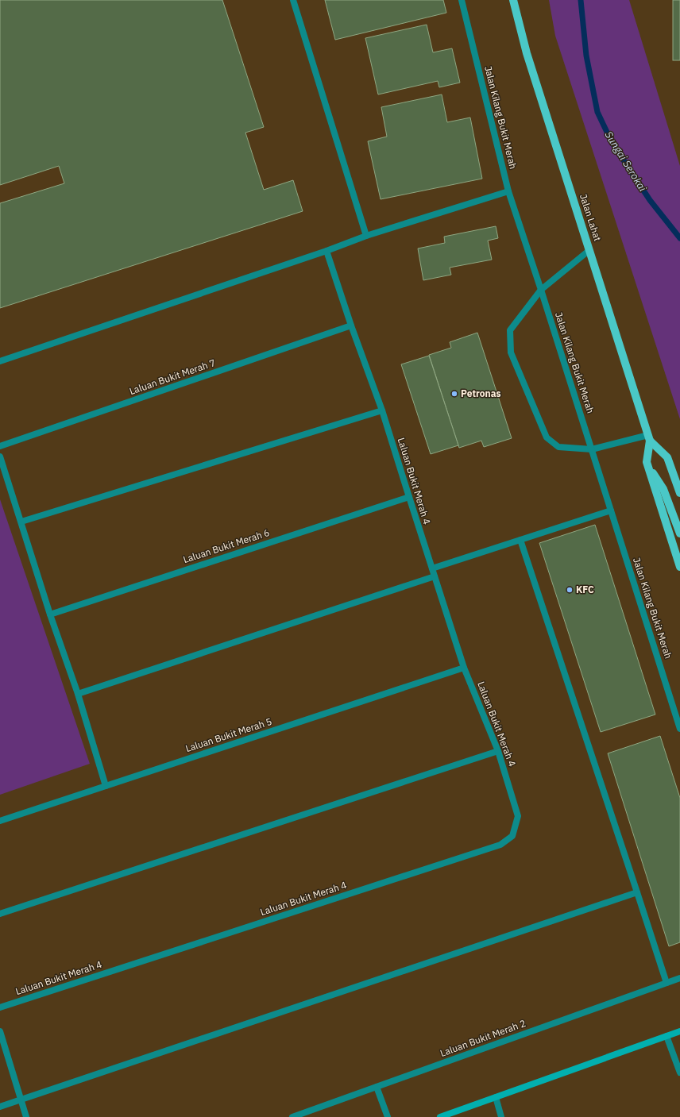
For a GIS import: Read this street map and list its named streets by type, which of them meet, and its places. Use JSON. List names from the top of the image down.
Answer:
{
  "streets": {
    "main road": ["Jalan Lahat"],
    "street": [
      "Jalan Kilang Bukit Merah",
      "Laluan Bukit Merah 7",
      "Laluan Bukit Merah 4",
      "Laluan Bukit Merah 6",
      "Laluan Bukit Merah 5",
      "Laluan Bukit Merah 2"
    ]
  },
  "crossings": [
    ["Laluan Bukit Merah 7", "Laluan Bukit Merah 4"],
    ["Laluan Bukit Merah 4", "Laluan Bukit Merah 6"],
    ["Laluan Bukit Merah 4", "Laluan Bukit Merah 5"]
  ],
  "water": ["Sungai Serokai"],
  "places": ["Petronas", "KFC"]
}
